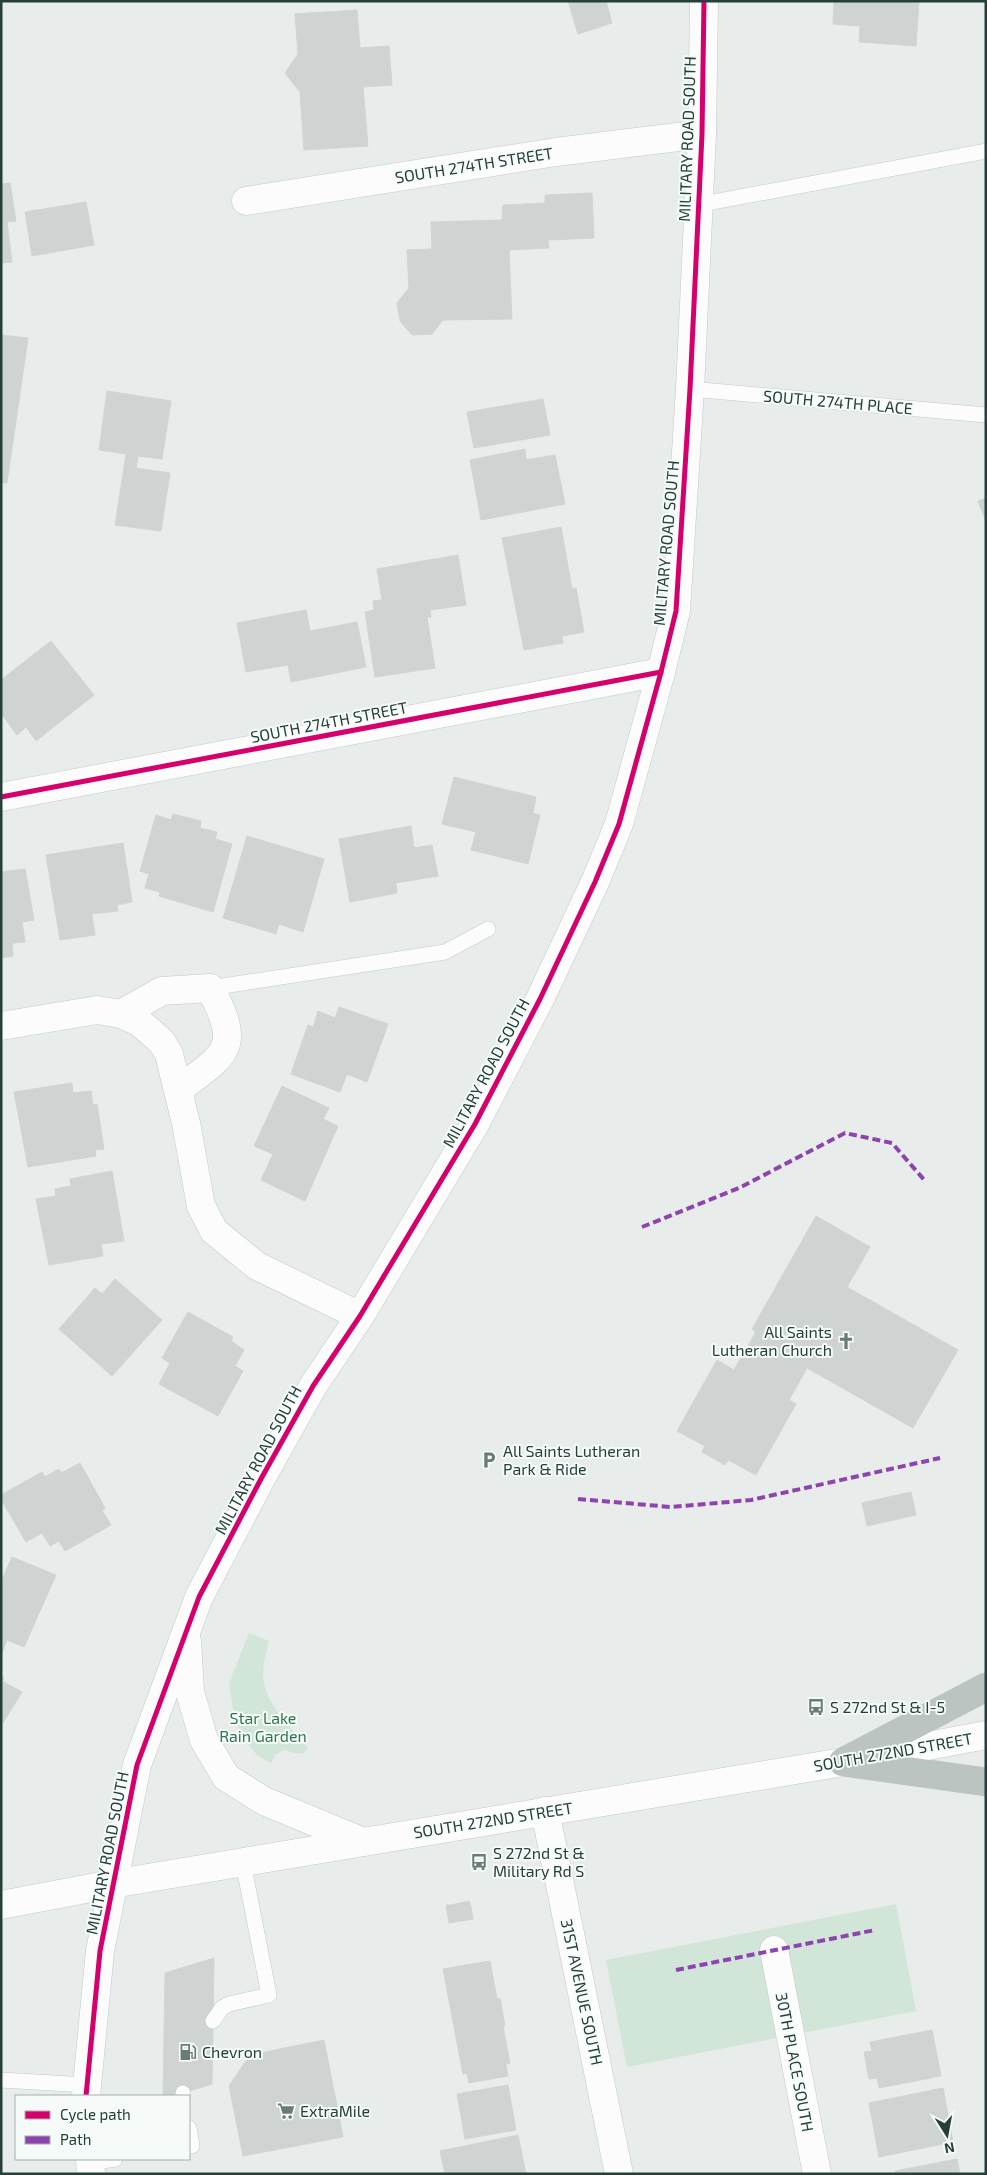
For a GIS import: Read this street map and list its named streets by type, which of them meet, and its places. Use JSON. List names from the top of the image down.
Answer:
{
  "streets": {
    "main road": [
      "MILITARY ROAD SOUTH",
      "SOUTH 274TH STREET",
      "SOUTH 272ND STREET",
      "31ST AVENUE SOUTH",
      "30TH PLACE SOUTH"
    ],
    "lane": ["SOUTH 274TH PLACE"]
  },
  "crossings": [
    ["MILITARY ROAD SOUTH", "SOUTH 274TH STREET"],
    ["MILITARY ROAD SOUTH", "SOUTH 274TH PLACE"],
    ["MILITARY ROAD SOUTH", "SOUTH 272ND STREET"],
    ["SOUTH 272ND STREET", "31ST AVENUE SOUTH"]
  ],
  "parks": ["Star Lake Rain Garden"],
  "places": {
    "church": ["All Saints Lutheran Church"],
    "parking": ["All Saints Lutheran Park & Ride"],
    "bus stop": ["S 272nd St & I-5", "S 272nd St & Military Rd S"],
    "fuel station": ["Chevron"],
    "supermarket": ["ExtraMile"]
  },
  "legend": ["Cycle path", "Path"],
  "north": "bottom"
}
